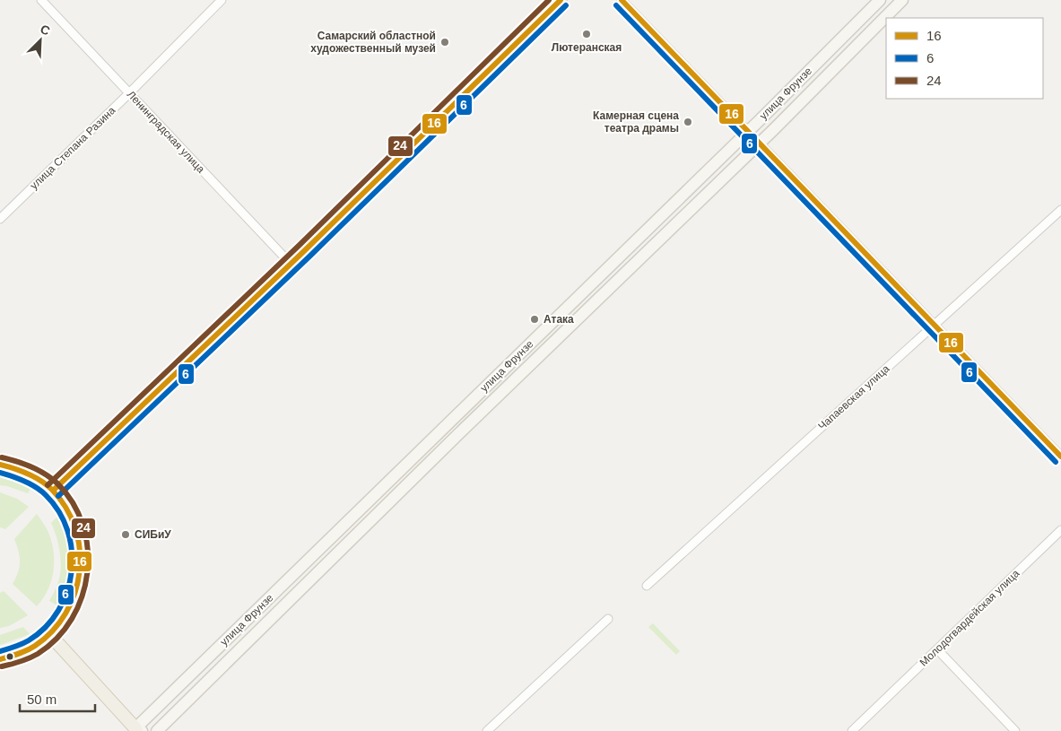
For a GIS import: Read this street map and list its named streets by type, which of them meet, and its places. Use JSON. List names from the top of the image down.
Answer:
{
  "streets": {
    "main road": ["улица Фрунзе"],
    "street": [
      "Ленинградская улица",
      "улица Степана Разина",
      "Чапаевская улица",
      "Молодогвардейская улица"
    ]
  },
  "crossings": [
    ["Ленинградская улица", "улица Степана Разина"]
  ],
  "places": [
    "Лютеранская",
    "Самарский областной художественный музей",
    "Камерная сцена театра драмы",
    "Атака",
    "СИБиУ"
  ],
  "lines": ["transit line 16", "transit line 24", "transit line 6"],
  "legend": ["16", "6", "24"],
  "scale_bar": "50 m",
  "north": "top right"
}
